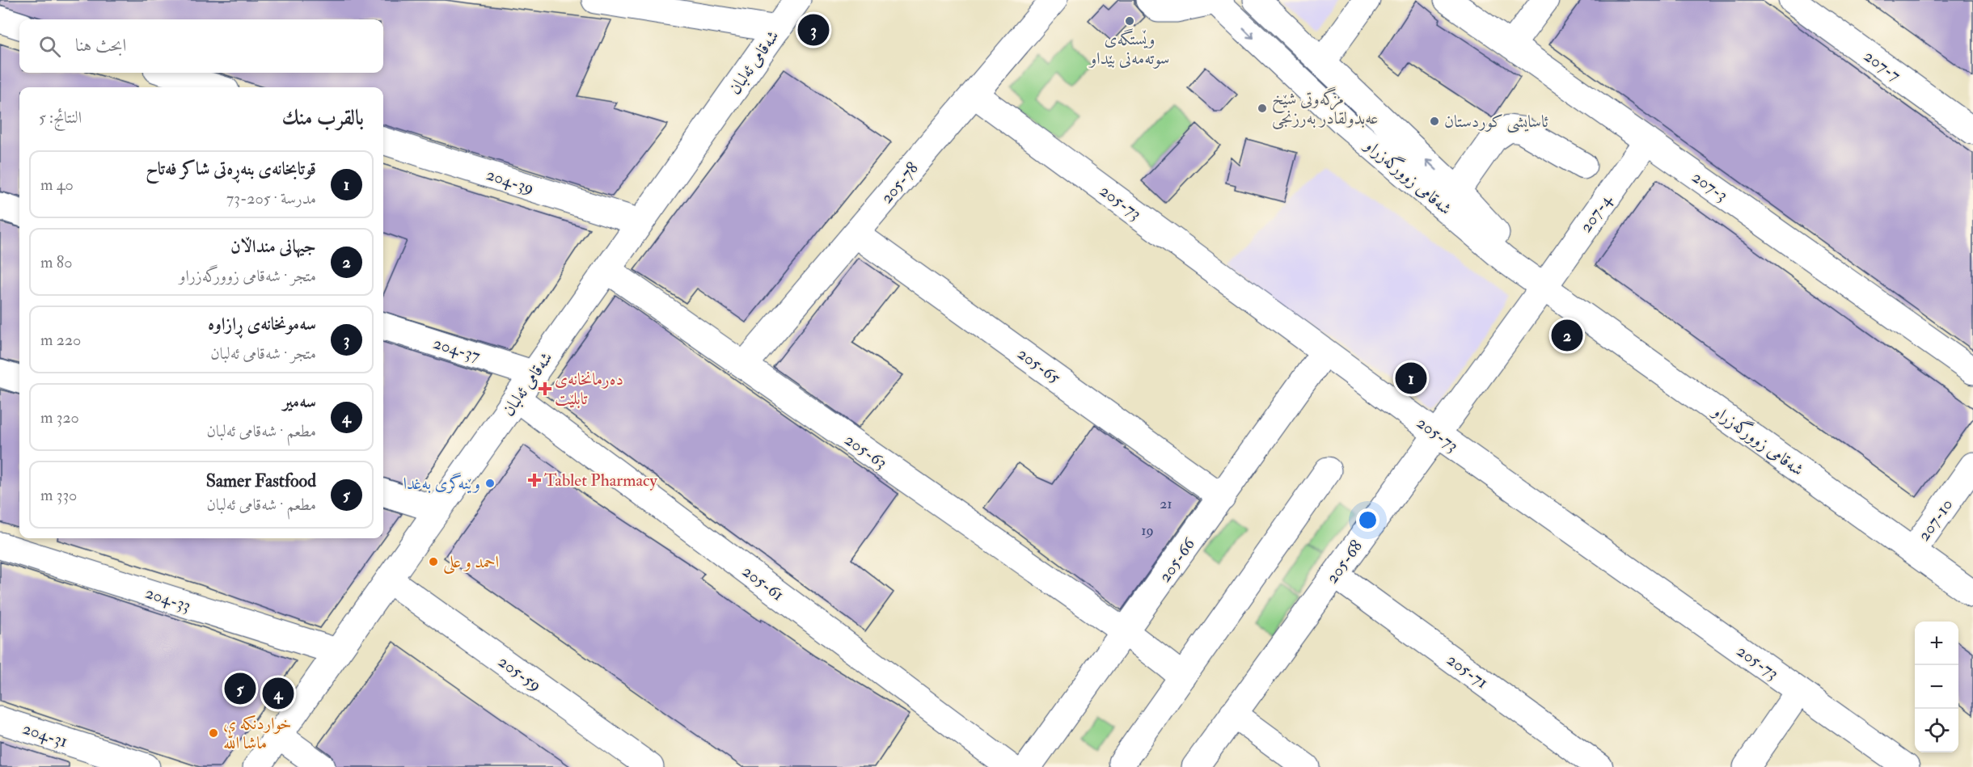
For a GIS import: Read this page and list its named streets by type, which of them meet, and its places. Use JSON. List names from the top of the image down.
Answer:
{
  "streets": {
    "street": [
      "شەقامی ئەلبان",
      "207-7",
      "شەقامی زوورگەزراو",
      "204-39",
      "205-78",
      "207-3",
      "205-73",
      "207-4",
      "204-37",
      "205-65",
      "205-63",
      "207-10",
      "205-66",
      "205-68",
      "205-61",
      "204-33",
      "205-71",
      "205-59",
      "204-31"
    ]
  },
  "crossings": [
    ["شەقامی ئەلبان", "204-39"],
    ["شەقامی ئەلبان", "204-37"],
    ["شەقامی ئەلبان", "205-63"],
    ["شەقامی ئەلبان", "205-61"],
    ["شەقامی ئەلبان", "204-33"],
    ["شەقامی ئەلبان", "205-59"],
    ["شەقامی زوورگەزراو", "207-4"],
    ["شەقامی زوورگەزراو", "207-10"],
    ["شەقامی زوورگەزراو", "205-68"],
    ["205-78", "205-73"],
    ["205-78", "205-65"],
    ["205-78", "205-63"],
    ["207-3", "207-4"],
    ["205-73", "205-66"],
    ["205-73", "205-68"],
    ["207-4", "205-68"],
    ["205-65", "205-66"],
    ["205-63", "205-66"],
    ["205-68", "205-71"]
  ],
  "places": {
    "other": [
      "وێستگەی سوتەمەنی بێداو",
      "مزگەوتی شێخ عەبدولقادر بەرزنجی",
      "ئاسایشی كوردستان",
      "وێنەگری بەغدا",
      "احمد و علی",
      "خواردنكه ي ماشا الله"
    ],
    "health": ["دەرمانخانەی تابلێت", "Tablet Pharmacy"]
  },
  "house_numbers": ["21", "19"],
  "page": {
    "pins": [
      "3",
      "2",
      "1",
      "5",
      "4"
    ],
    "search": "ابحث هنا",
    "heading": ["بالقرب منك", "النتائج: 5"],
    "list": [
      {
        "mark": "1",
        "name": "قوتابخانەی بنەڕەتی شاكر فەتاح",
        "note": "مدرسة · 205-73",
        "value": "40 m"
      },
      {
        "mark": "2",
        "name": "جیهانی منداڵان",
        "note": "متجر · شەقامی زوورگەزراو",
        "value": "80 m"
      },
      {
        "mark": "3",
        "name": "سەمونخانەی ڕازاوە",
        "note": "متجر · شەقامی ئەلبان",
        "value": "220 m"
      },
      {
        "mark": "4",
        "name": "سەمیر",
        "note": "مطعم · شەقامی ئەلبان",
        "value": "320 m"
      },
      {
        "mark": "5",
        "name": "Samer Fastfood",
        "note": "مطعم · شەقامی ئەلبان",
        "value": "330 m"
      }
    ],
    "map_buttons": ["+", "−"]
  }
}
